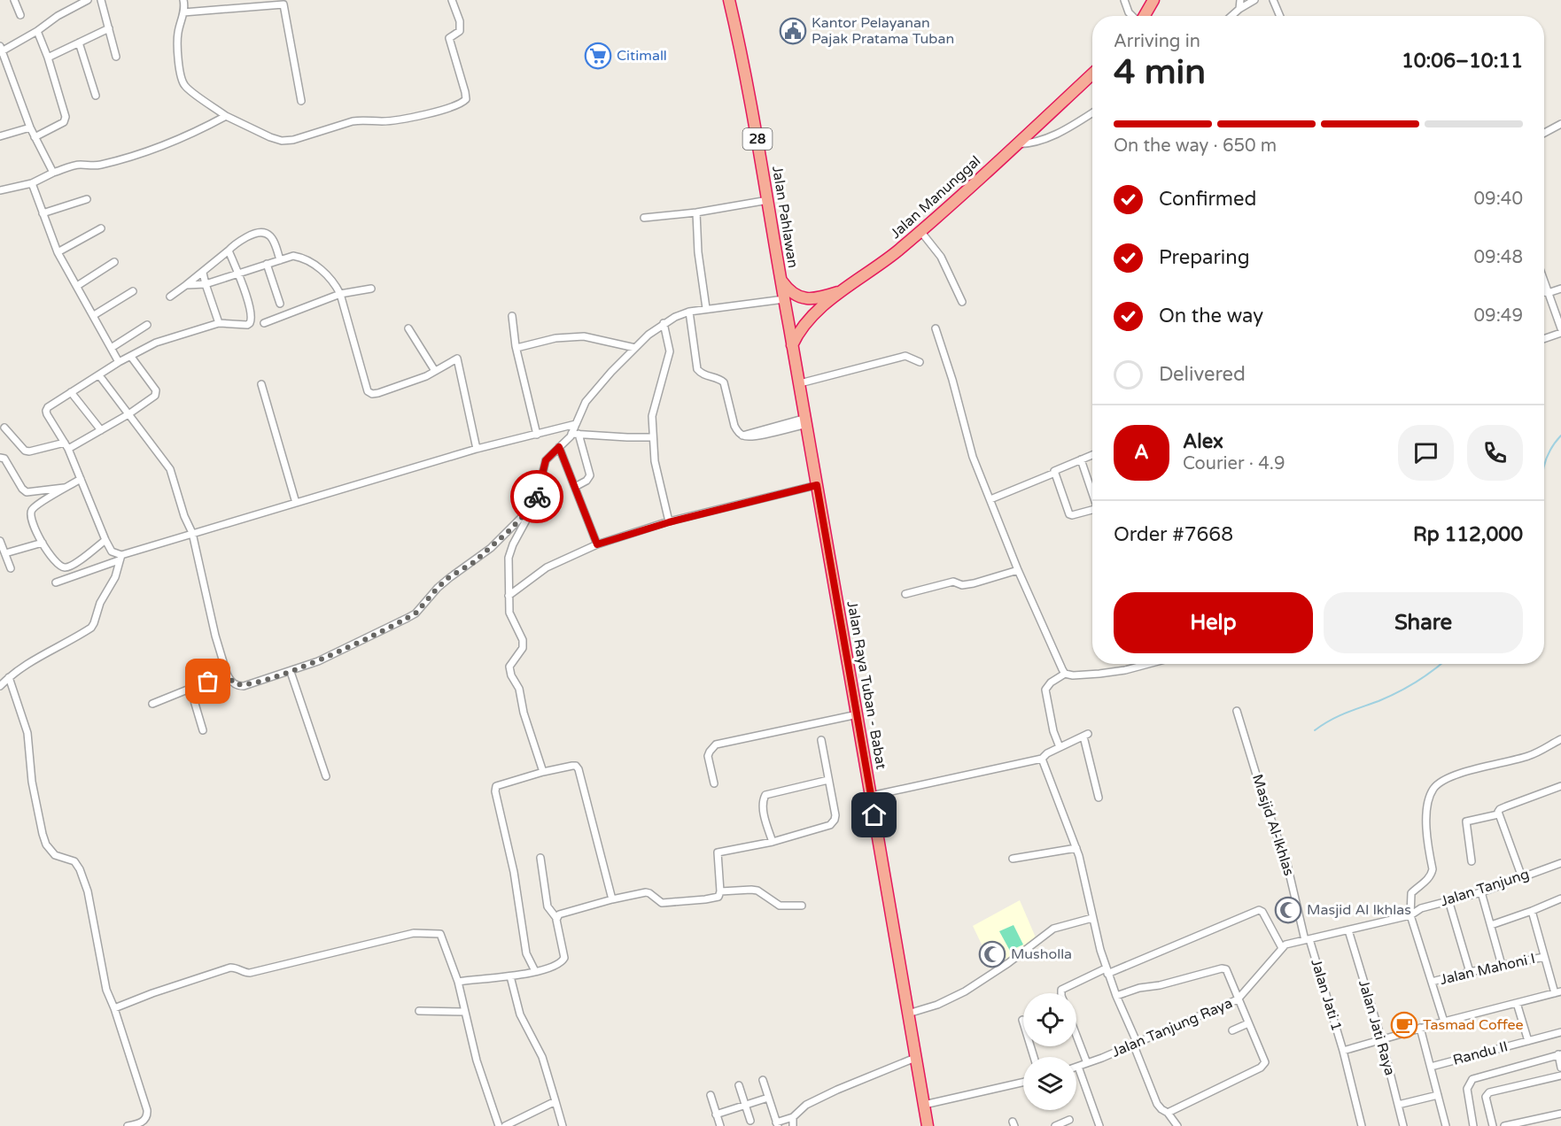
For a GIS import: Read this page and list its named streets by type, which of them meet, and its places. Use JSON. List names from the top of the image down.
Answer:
{
  "streets": {
    "highway": [
      "28",
      "Jalan Manunggal",
      "Jalan Pahlawan",
      "Jalan Raya Tuban - Babat"
    ],
    "street": [
      "Masjid Al-Ikhlas",
      "Jalan Tanjung",
      "Jalan Mahoni I",
      "Jalan Jati 1",
      "Jalan Tanjung Raya",
      "Jalan Jati Raya",
      "Randu II"
    ]
  },
  "crossings": [
    ["Jalan Manunggal", "Jalan Raya Tuban - Babat"],
    ["Jalan Pahlawan", "Jalan Raya Tuban - Babat"],
    ["Masjid Al-Ikhlas", "Jalan Jati 1"]
  ],
  "places": {
    "public building": ["Kantor Pelayanan Pajak Pratama Tuban"],
    "supermarket": ["Citimall"],
    "mosque": ["Masjid Al Ikhlas", "Musholla"],
    "cafe": ["Tasmad Coffee"]
  },
  "page": {
    "heading": ["4 min", "Arriving in", "10:06–10:11"],
    "panel": [
      "Alex",
      "Courier · 4.9",
      "Order #7668",
      "Rp 112,000"
    ],
    "bar": "On the way · 650 m",
    "list": [
      ["Confirmed", "09:40"],
      ["Preparing", "09:48"],
      ["On the way", "09:49"],
      "Delivered"
    ],
    "round": "A",
    "buttons": ["Help", "Share"]
  }
}
